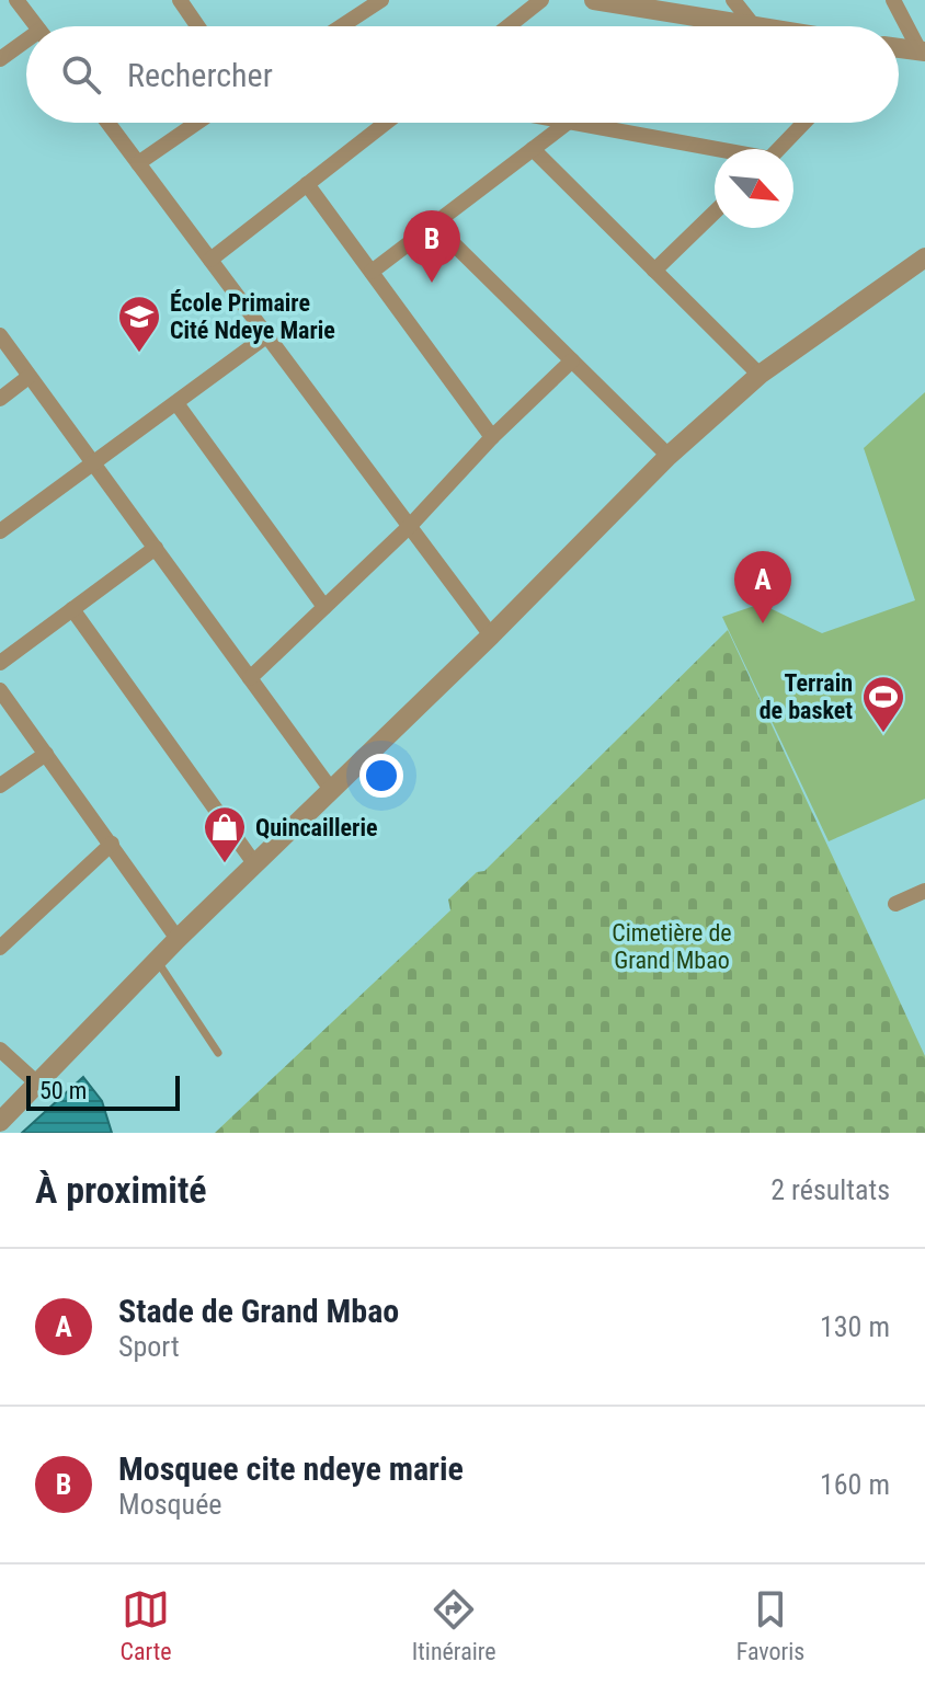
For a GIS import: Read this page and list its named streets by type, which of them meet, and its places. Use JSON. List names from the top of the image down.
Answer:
{
  "parks": ["Cimetière de Grand Mbao"],
  "places": {
    "school or university": ["École Primaire Cité Ndeye Marie"],
    "sports": ["Terrain de basket"],
    "shop": ["Quincaillerie"]
  },
  "scale_bar": "50 m",
  "north": "bottom right",
  "page": {
    "search": "Rechercher",
    "pins": ["B", "A"],
    "scale": "50 m",
    "heading": ["À proximité", "2 résultats"],
    "list": [
      {
        "mark": "A",
        "name": "Stade de Grand Mbao",
        "note": "Sport",
        "value": "130 m"
      },
      {
        "mark": "B",
        "name": "Mosquee cite ndeye marie",
        "note": "Mosquée",
        "value": "160 m"
      }
    ],
    "nav": ["Carte", "Itinéraire", "Favoris"]
  }
}
